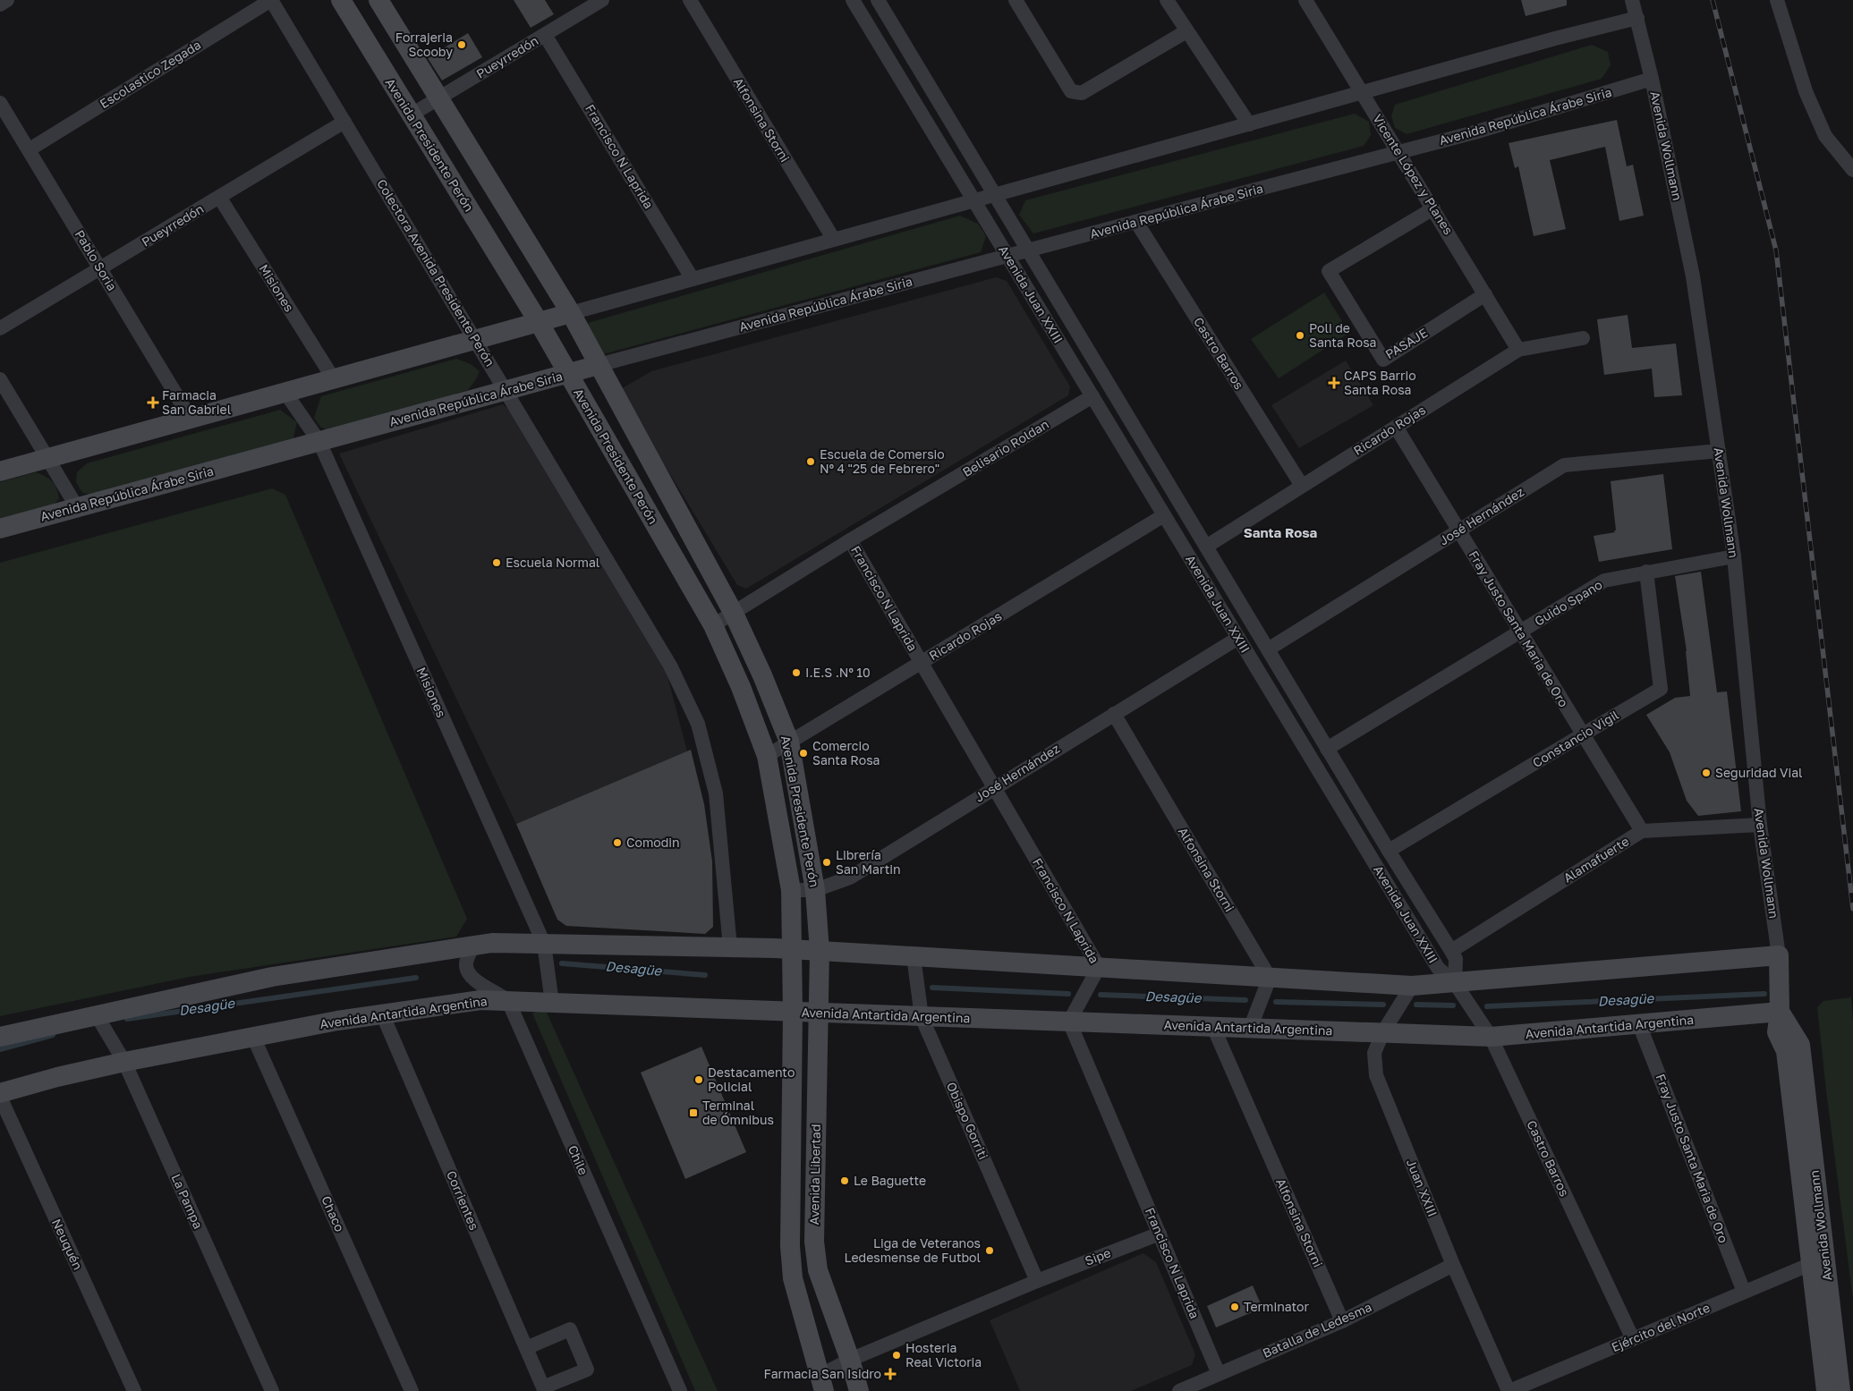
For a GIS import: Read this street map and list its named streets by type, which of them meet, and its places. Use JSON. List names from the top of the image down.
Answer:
{
  "streets": {
    "street": [
      "Pueyrredón",
      "Escolastico Zegada",
      "Avenida República Árabe Siria",
      "Alfonsina Storni",
      "Avenida Presidente Perón",
      "Avenida Wollmann",
      "Francisco N Laprida",
      "Vicente López y Planes",
      "Pablo Soria",
      "Colectora Avenida Presidente Perón",
      "Misiones",
      "Avenida Juan XXIII",
      "PASAJE",
      "Castro Barros",
      "Ricardo Rojas",
      "Belisario Roldan",
      "José Hernández",
      "Guido Spano",
      "Fray Justo Santa Maria de Oro",
      "Constancio Vigil",
      "Alamafuerte",
      "Avenida Antartida Argentina",
      "Obispo Gorriti",
      "Chile",
      "Avenida Libertad",
      "Juan XXIII",
      "Corrientes",
      "La Pampa",
      "Chaco",
      "Neuquén",
      "Sipe",
      "Ejército del Norte",
      "Batalla de Ledesma"
    ]
  },
  "crossings": [
    ["Pueyrredón", "Avenida Presidente Perón"],
    ["Pueyrredón", "Francisco N Laprida"],
    ["Pueyrredón", "Pablo Soria"],
    ["Pueyrredón", "Colectora Avenida Presidente Perón"],
    ["Pueyrredón", "Misiones"],
    ["Escolastico Zegada", "Pablo Soria"],
    ["Escolastico Zegada", "Colectora Avenida Presidente Perón"],
    ["Avenida República Árabe Siria", "Avenida Presidente Perón"],
    ["Avenida República Árabe Siria", "Avenida Wollmann"],
    ["Avenida República Árabe Siria", "Vicente López y Planes"],
    ["Avenida República Árabe Siria", "Colectora Avenida Presidente Perón"],
    ["Avenida República Árabe Siria", "Misiones"],
    ["Avenida República Árabe Siria", "Avenida Juan XXIII"],
    ["Avenida República Árabe Siria", "Castro Barros"],
    ["Alfonsina Storni", "José Hernández"],
    ["Alfonsina Storni", "Avenida Antartida Argentina"],
    ["Alfonsina Storni", "Batalla de Ledesma"],
    ["Avenida Presidente Perón", "Ricardo Rojas"],
    ["Avenida Presidente Perón", "Belisario Roldan"],
    ["Avenida Presidente Perón", "José Hernández"],
    ["Avenida Presidente Perón", "Avenida Libertad"],
    ["Avenida Wollmann", "José Hernández"],
    ["Avenida Wollmann", "Guido Spano"],
    ["Avenida Wollmann", "Alamafuerte"],
    ["Avenida Wollmann", "Avenida Antartida Argentina"],
    ["Avenida Wollmann", "Ejército del Norte"],
    ["Francisco N Laprida", "Ricardo Rojas"],
    ["Francisco N Laprida", "Belisario Roldan"],
    ["Francisco N Laprida", "José Hernández"],
    ["Francisco N Laprida", "Avenida Antartida Argentina"],
    ["Francisco N Laprida", "Sipe"],
    ["Francisco N Laprida", "Batalla de Ledesma"],
    ["Vicente López y Planes", "PASAJE"],
    ["Vicente López y Planes", "Ricardo Rojas"],
    ["Misiones", "Avenida Antartida Argentina"],
    ["Avenida Juan XXIII", "Castro Barros"],
    ["Avenida Juan XXIII", "Ricardo Rojas"],
    ["Avenida Juan XXIII", "Belisario Roldan"],
    ["Avenida Juan XXIII", "José Hernández"],
    ["Avenida Juan XXIII", "Guido Spano"],
    ["Avenida Juan XXIII", "Constancio Vigil"],
    ["Avenida Juan XXIII", "Alamafuerte"],
    ["Castro Barros", "Ricardo Rojas"],
    ["Castro Barros", "Avenida Antartida Argentina"],
    ["Castro Barros", "Ejército del Norte"],
    ["Ricardo Rojas", "Fray Justo Santa Maria de Oro"],
    ["José Hernández", "Fray Justo Santa Maria de Oro"],
    ["Guido Spano", "Fray Justo Santa Maria de Oro"],
    ["Guido Spano", "Constancio Vigil"],
    ["Fray Justo Santa Maria de Oro", "Constancio Vigil"],
    ["Fray Justo Santa Maria de Oro", "Alamafuerte"],
    ["Fray Justo Santa Maria de Oro", "Avenida Antartida Argentina"],
    ["Fray Justo Santa Maria de Oro", "Ejército del Norte"],
    ["Avenida Antartida Argentina", "Obispo Gorriti"],
    ["Avenida Antartida Argentina", "Chile"],
    ["Avenida Antartida Argentina", "Avenida Libertad"],
    ["Avenida Antartida Argentina", "Juan XXIII"],
    ["Avenida Antartida Argentina", "Corrientes"],
    ["Avenida Antartida Argentina", "La Pampa"],
    ["Avenida Antartida Argentina", "Chaco"],
    ["Obispo Gorriti", "Sipe"],
    ["Avenida Libertad", "Sipe"],
    ["Juan XXIII", "Ejército del Norte"],
    ["Juan XXIII", "Batalla de Ledesma"]
  ],
  "districts": ["Santa Rosa"],
  "water": ["Desagüe"],
  "places": {
    "other": [
      "Forrajeria Scooby",
      "Poli de Santa Rosa",
      "Escuela de Comersio Nº 4 \"25 de Febrero\"",
      "Escuela Normal",
      "I.E.S .Nº 10",
      "Comercio Santa Rosa",
      "Seguridad Vial",
      "Comodin",
      "Librería San Martin",
      "Destacamento Policial",
      "Le Baguette",
      "Liga de Veteranos Ledesmense de Futbol",
      "Terminator",
      "Hosteria Real Victoria"
    ],
    "health": ["CAPS Barrio Santa Rosa", "Farmacia San Gabriel", "Farmacia San Isidro"],
    "transit": ["Terminal de Ómnibus"]
  }
}
